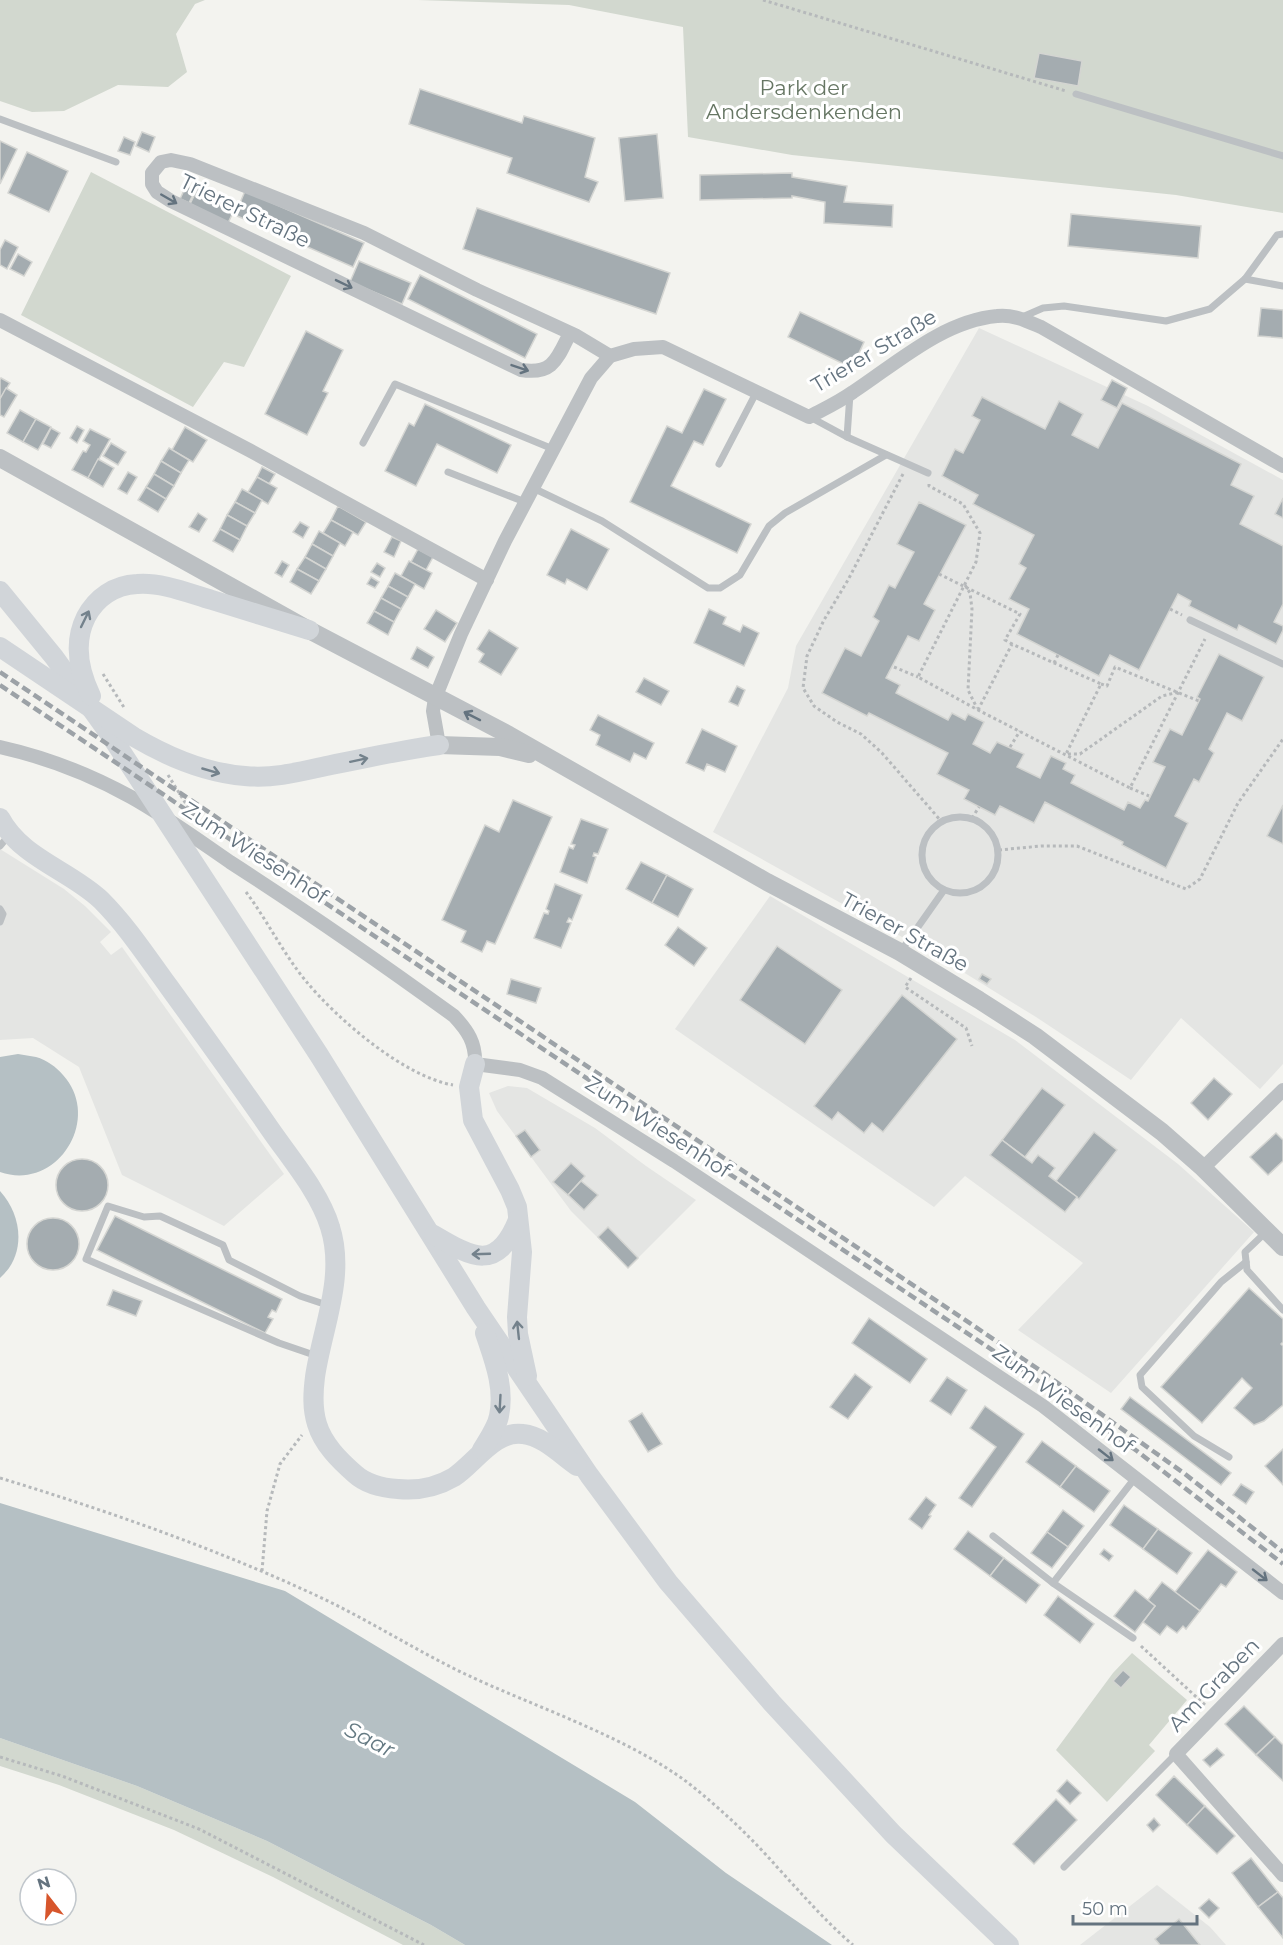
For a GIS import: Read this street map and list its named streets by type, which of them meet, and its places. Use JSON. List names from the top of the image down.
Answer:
{
  "streets": {
    "street": ["Trierer Straße", "Zum Wiesenhof", "Am Graben"]
  },
  "one_way": ["Zum Wiesenhof"],
  "water": ["Saar"],
  "parks": ["Park der Andersdenkenden"],
  "scale_bar": "50 m",
  "north": "top"
}
